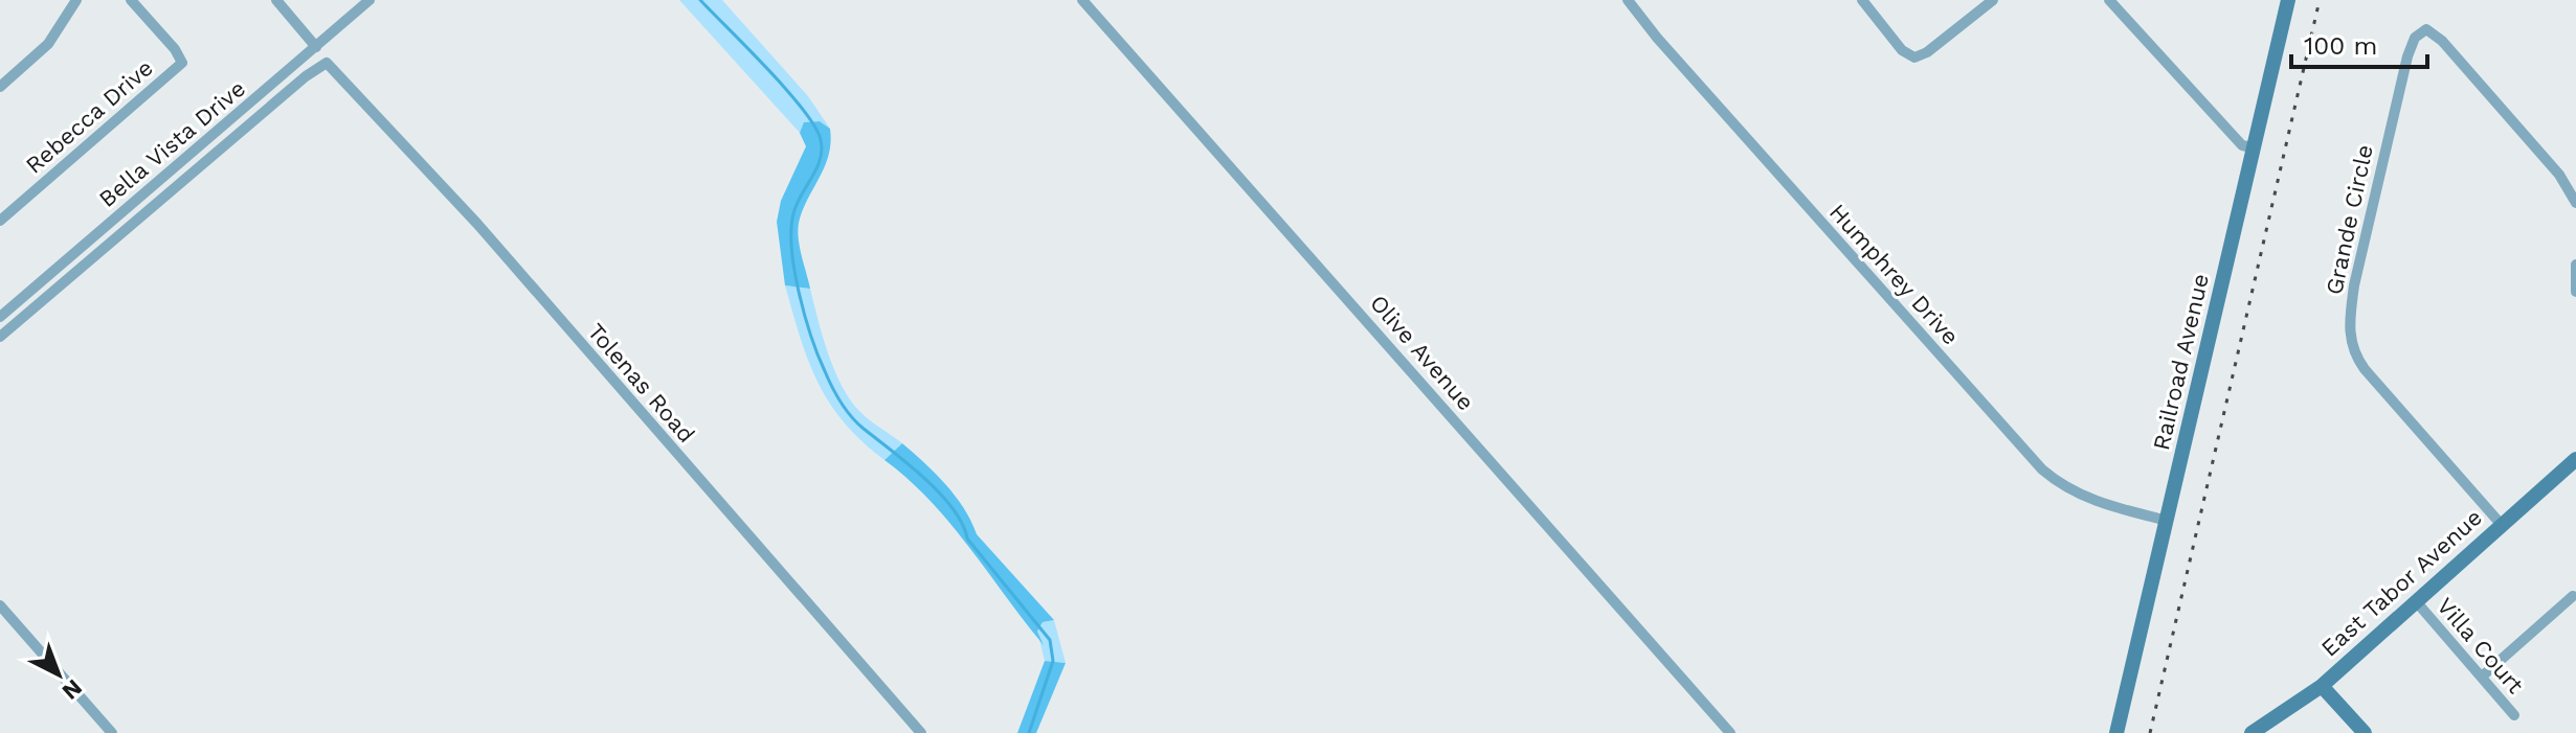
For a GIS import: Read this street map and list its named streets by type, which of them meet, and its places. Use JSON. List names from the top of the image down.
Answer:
{
  "streets": {
    "main road": ["Railroad Avenue", "East Tabor Avenue"],
    "street": [
      "Rebecca Drive",
      "Bella Vista Drive",
      "Grande Circle",
      "Humphrey Drive",
      "Olive Avenue",
      "Tolenas Road",
      "Villa Court"
    ]
  },
  "crossings": [
    ["Grande Circle", "East Tabor Avenue"],
    ["Humphrey Drive", "Railroad Avenue"],
    ["East Tabor Avenue", "Villa Court"]
  ],
  "scale_bar": "100 m",
  "north": "bottom right"
}
